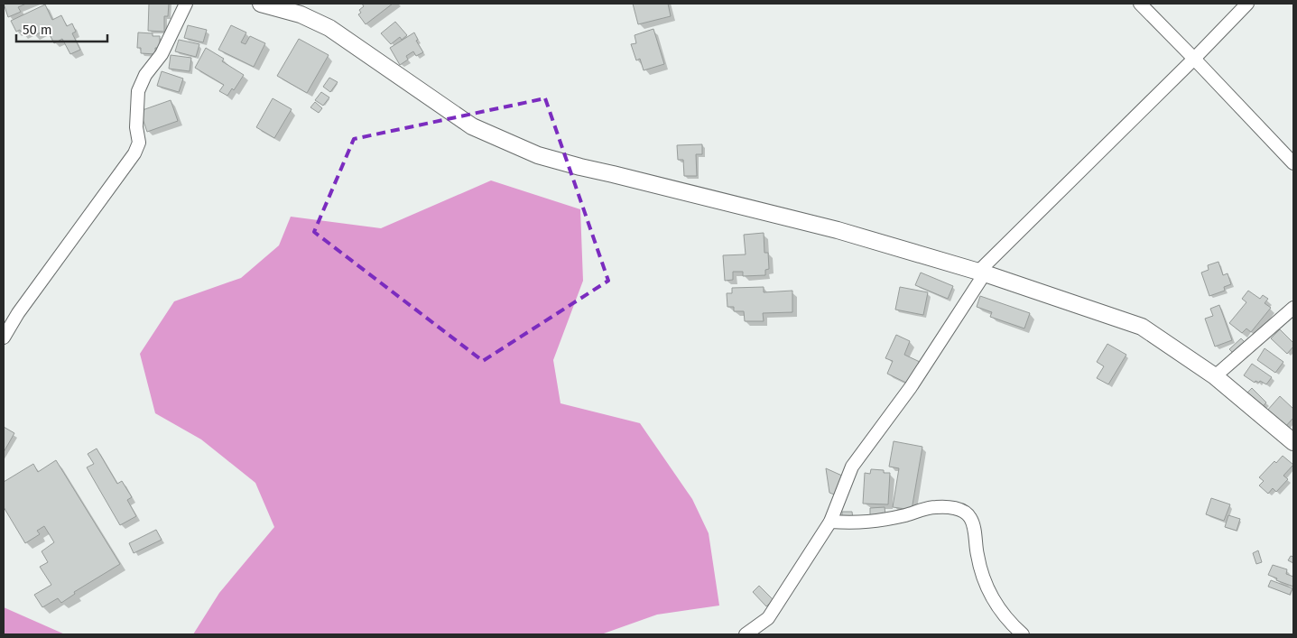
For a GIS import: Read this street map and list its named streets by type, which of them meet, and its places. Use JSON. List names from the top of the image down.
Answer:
{
  "scale_bar": "50 m"
}
